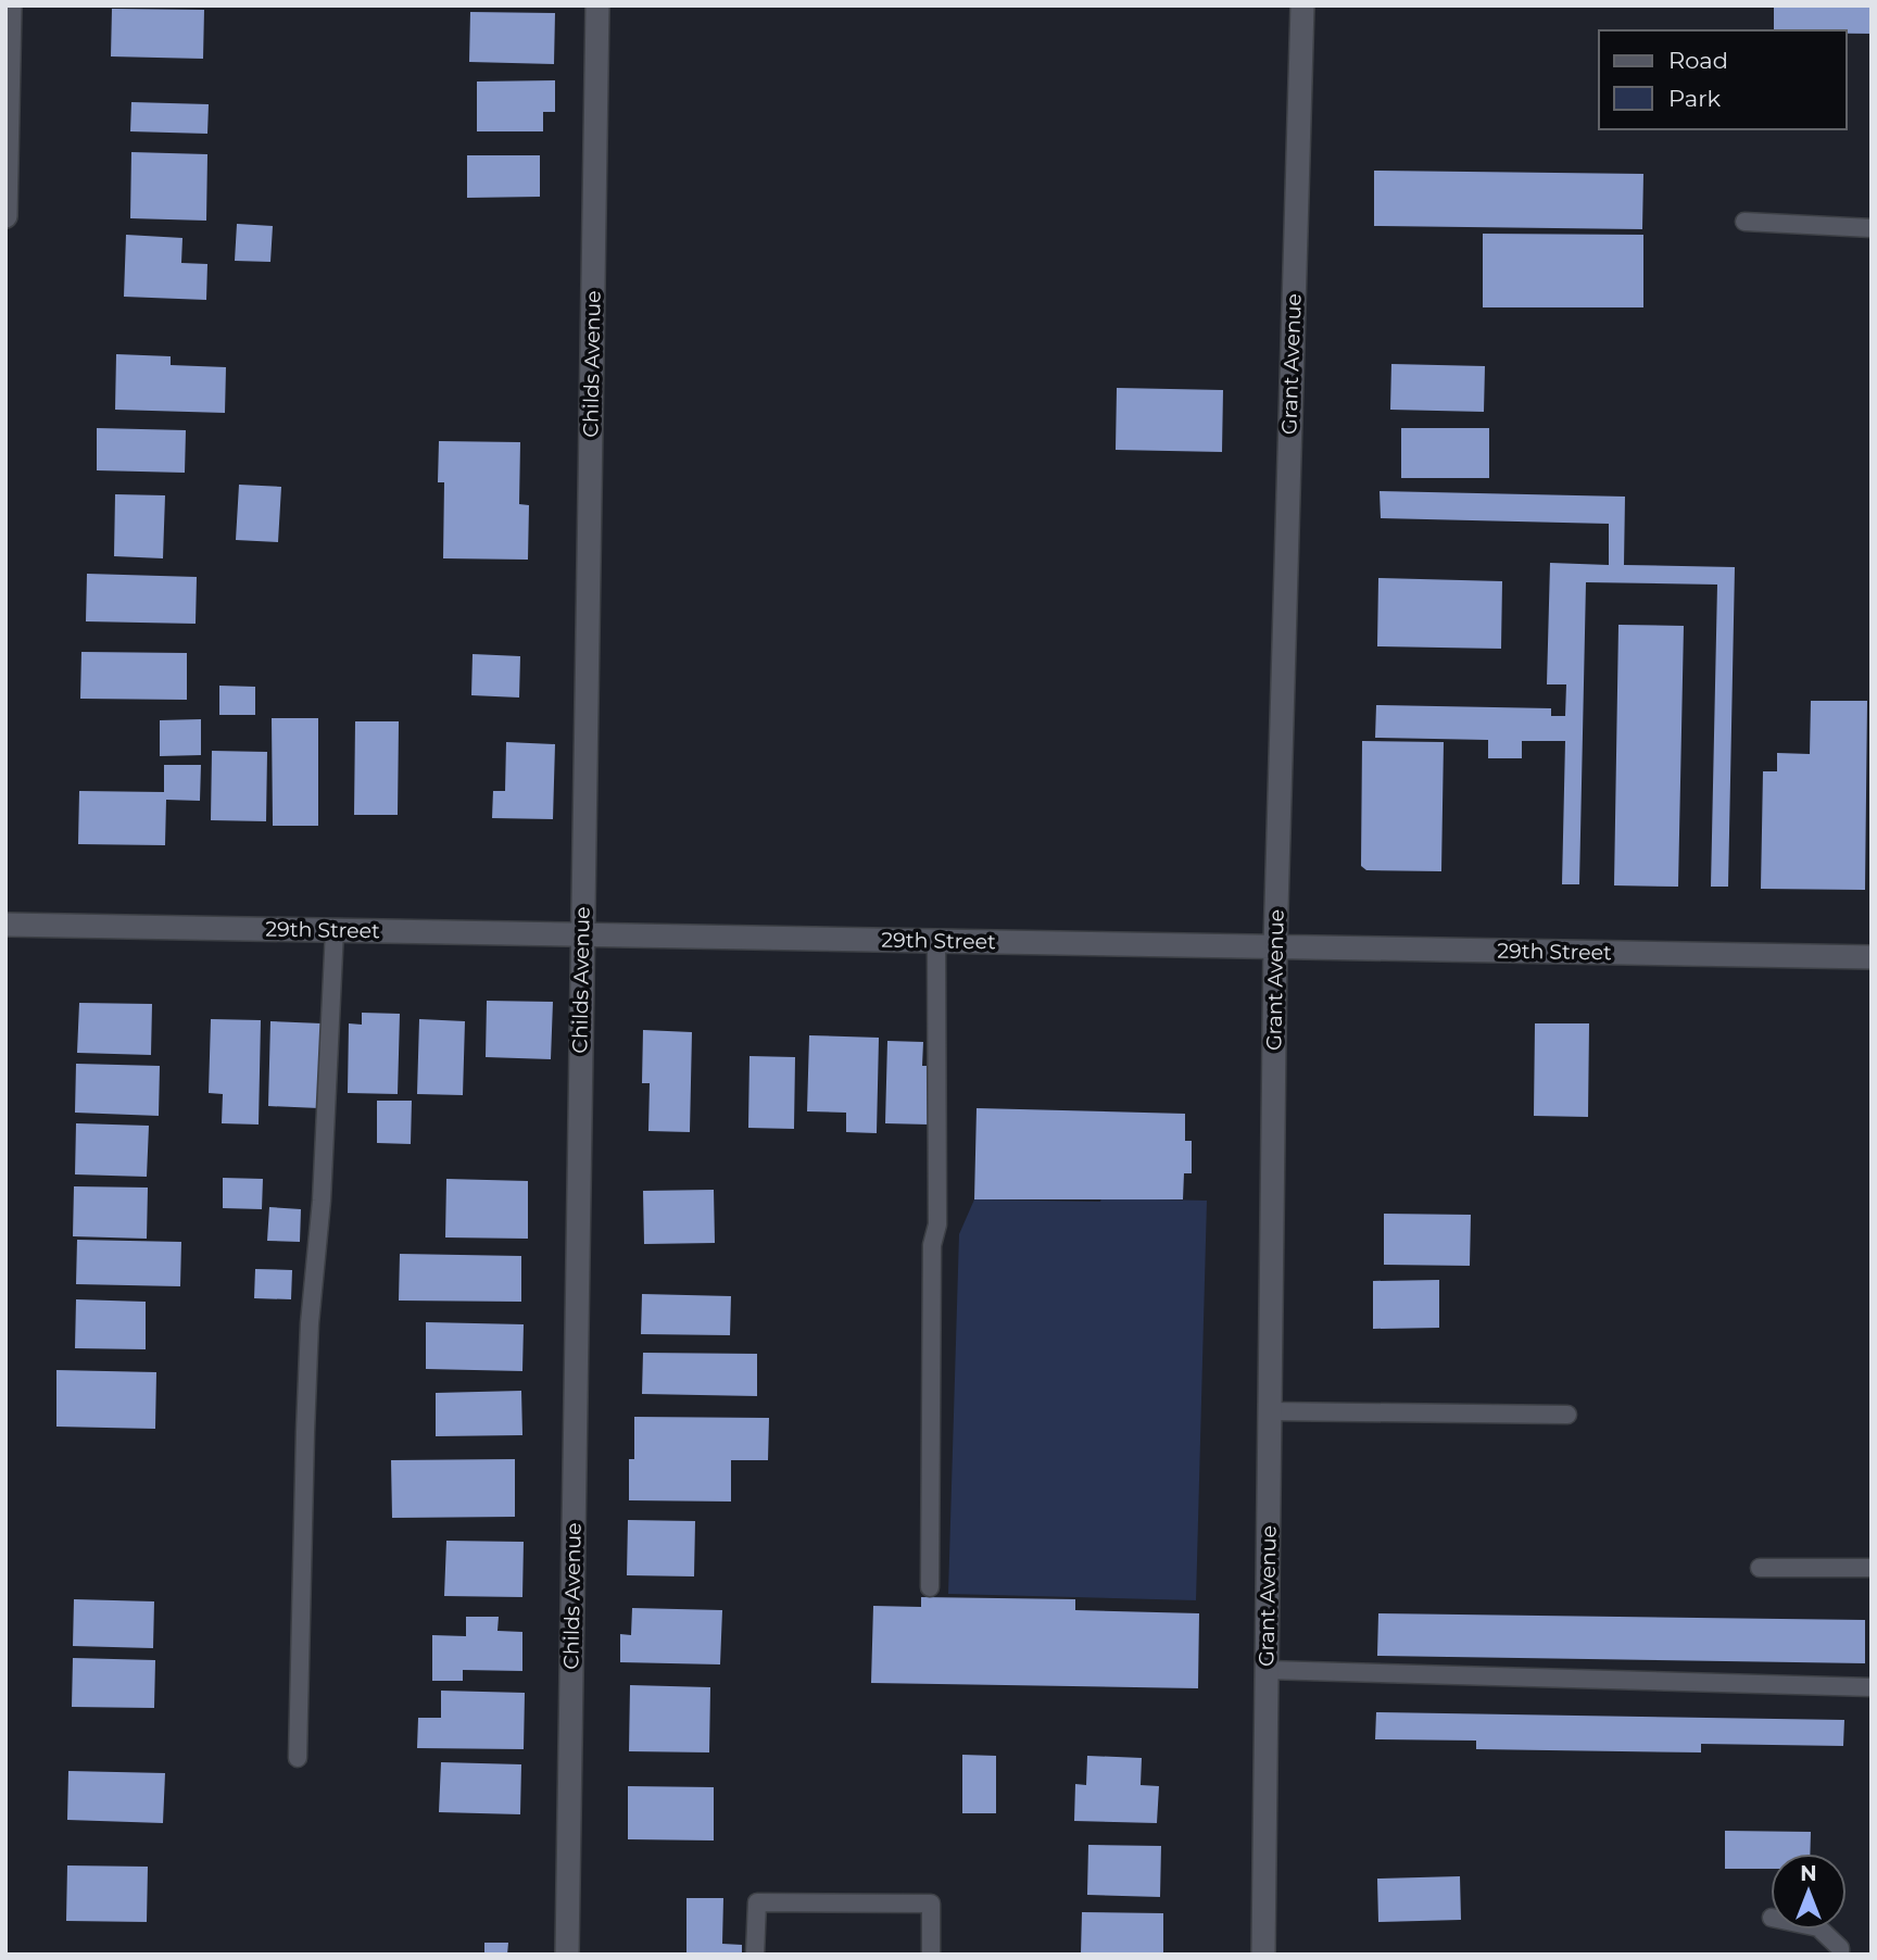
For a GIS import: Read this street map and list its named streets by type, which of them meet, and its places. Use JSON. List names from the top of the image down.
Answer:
{
  "streets": {
    "street": ["Childs Avenue", "Grant Avenue", "29th Street"]
  },
  "crossings": [
    ["Childs Avenue", "29th Street"],
    ["Grant Avenue", "29th Street"]
  ],
  "legend": ["Road", "Park"],
  "north": "top"
}
